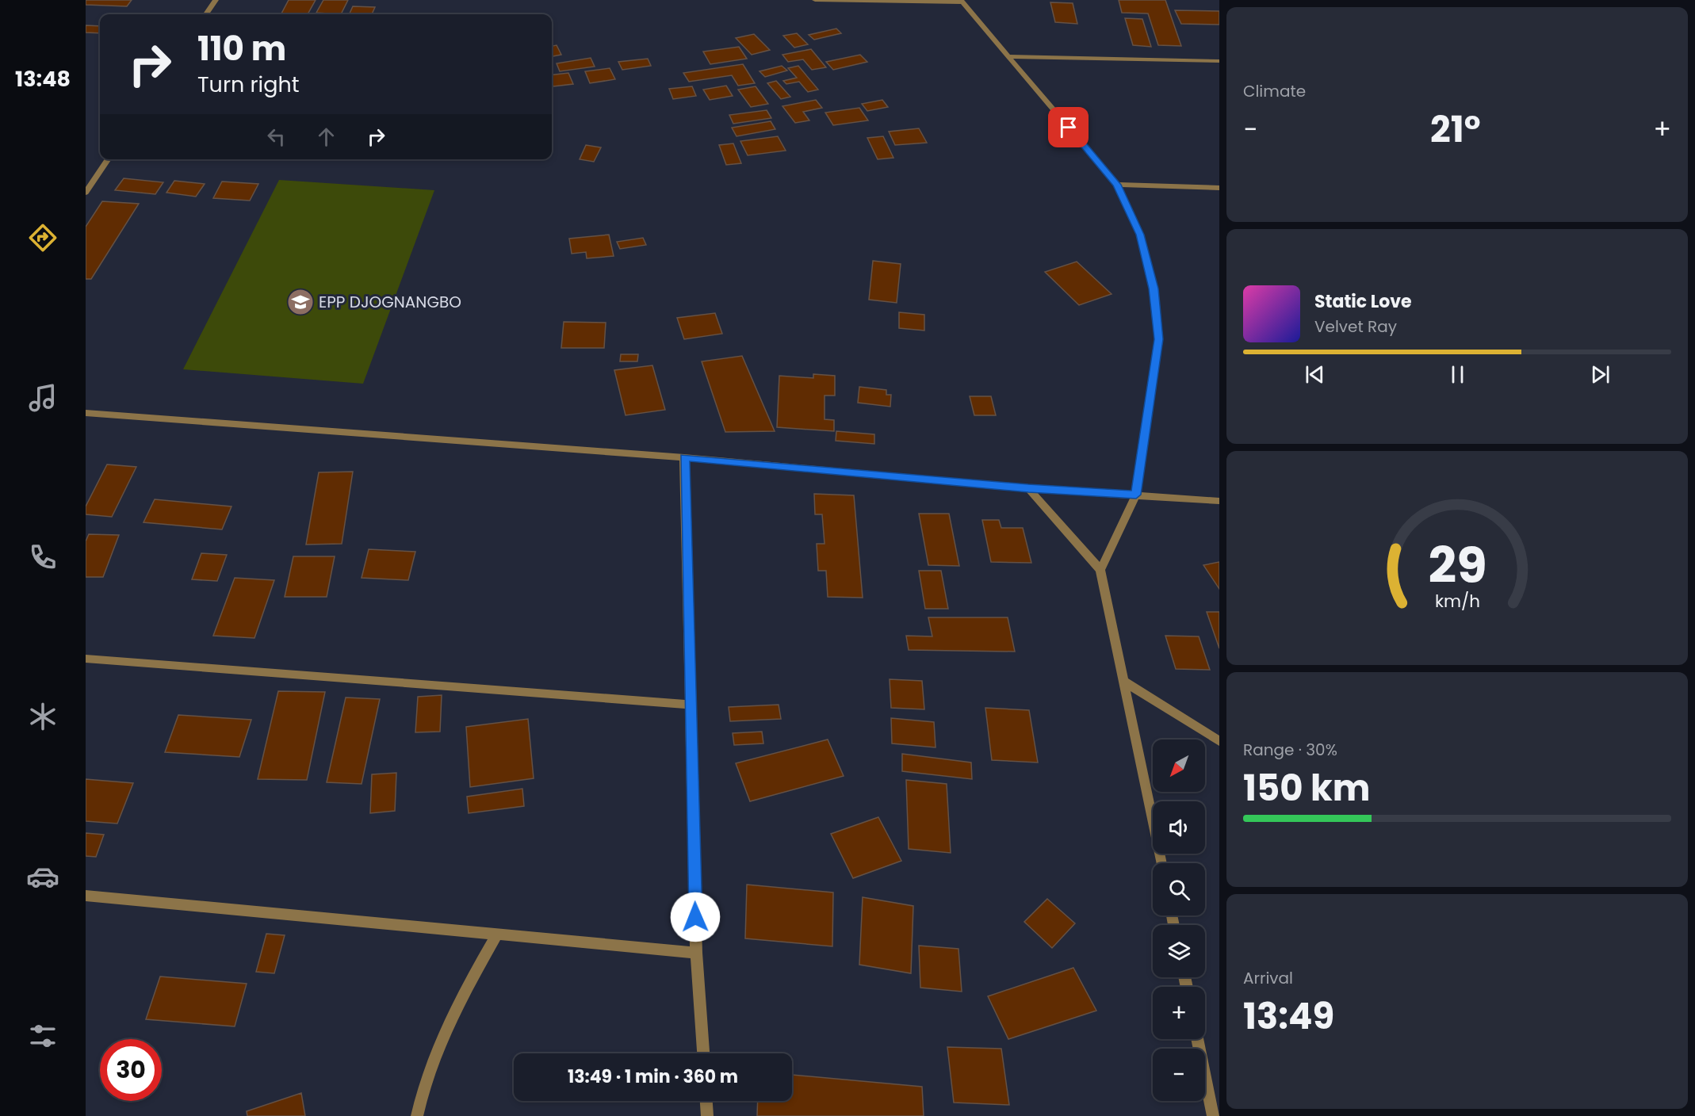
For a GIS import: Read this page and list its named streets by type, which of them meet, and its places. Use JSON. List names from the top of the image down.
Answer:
{
  "places": {
    "school or university": ["EPP DJOGNANGBO"]
  },
  "north": "bottom left",
  "page": {
    "tabs": "13:48",
    "tile": [
      "Climate",
      ["Range · 30%", "150 km"],
      ["Arrival", "13:49"]
    ],
    "turn": ["110 m", "Turn right"],
    "heat": ["−", "21°", "+"],
    "song": ["Static Love", "Velvet Ray"],
    "map_buttons": ["+", "−"],
    "limit": "30",
    "trip": "13:49 · 1 min · 360 m",
    "gauge": ["29", "km/h"]
  }
}
